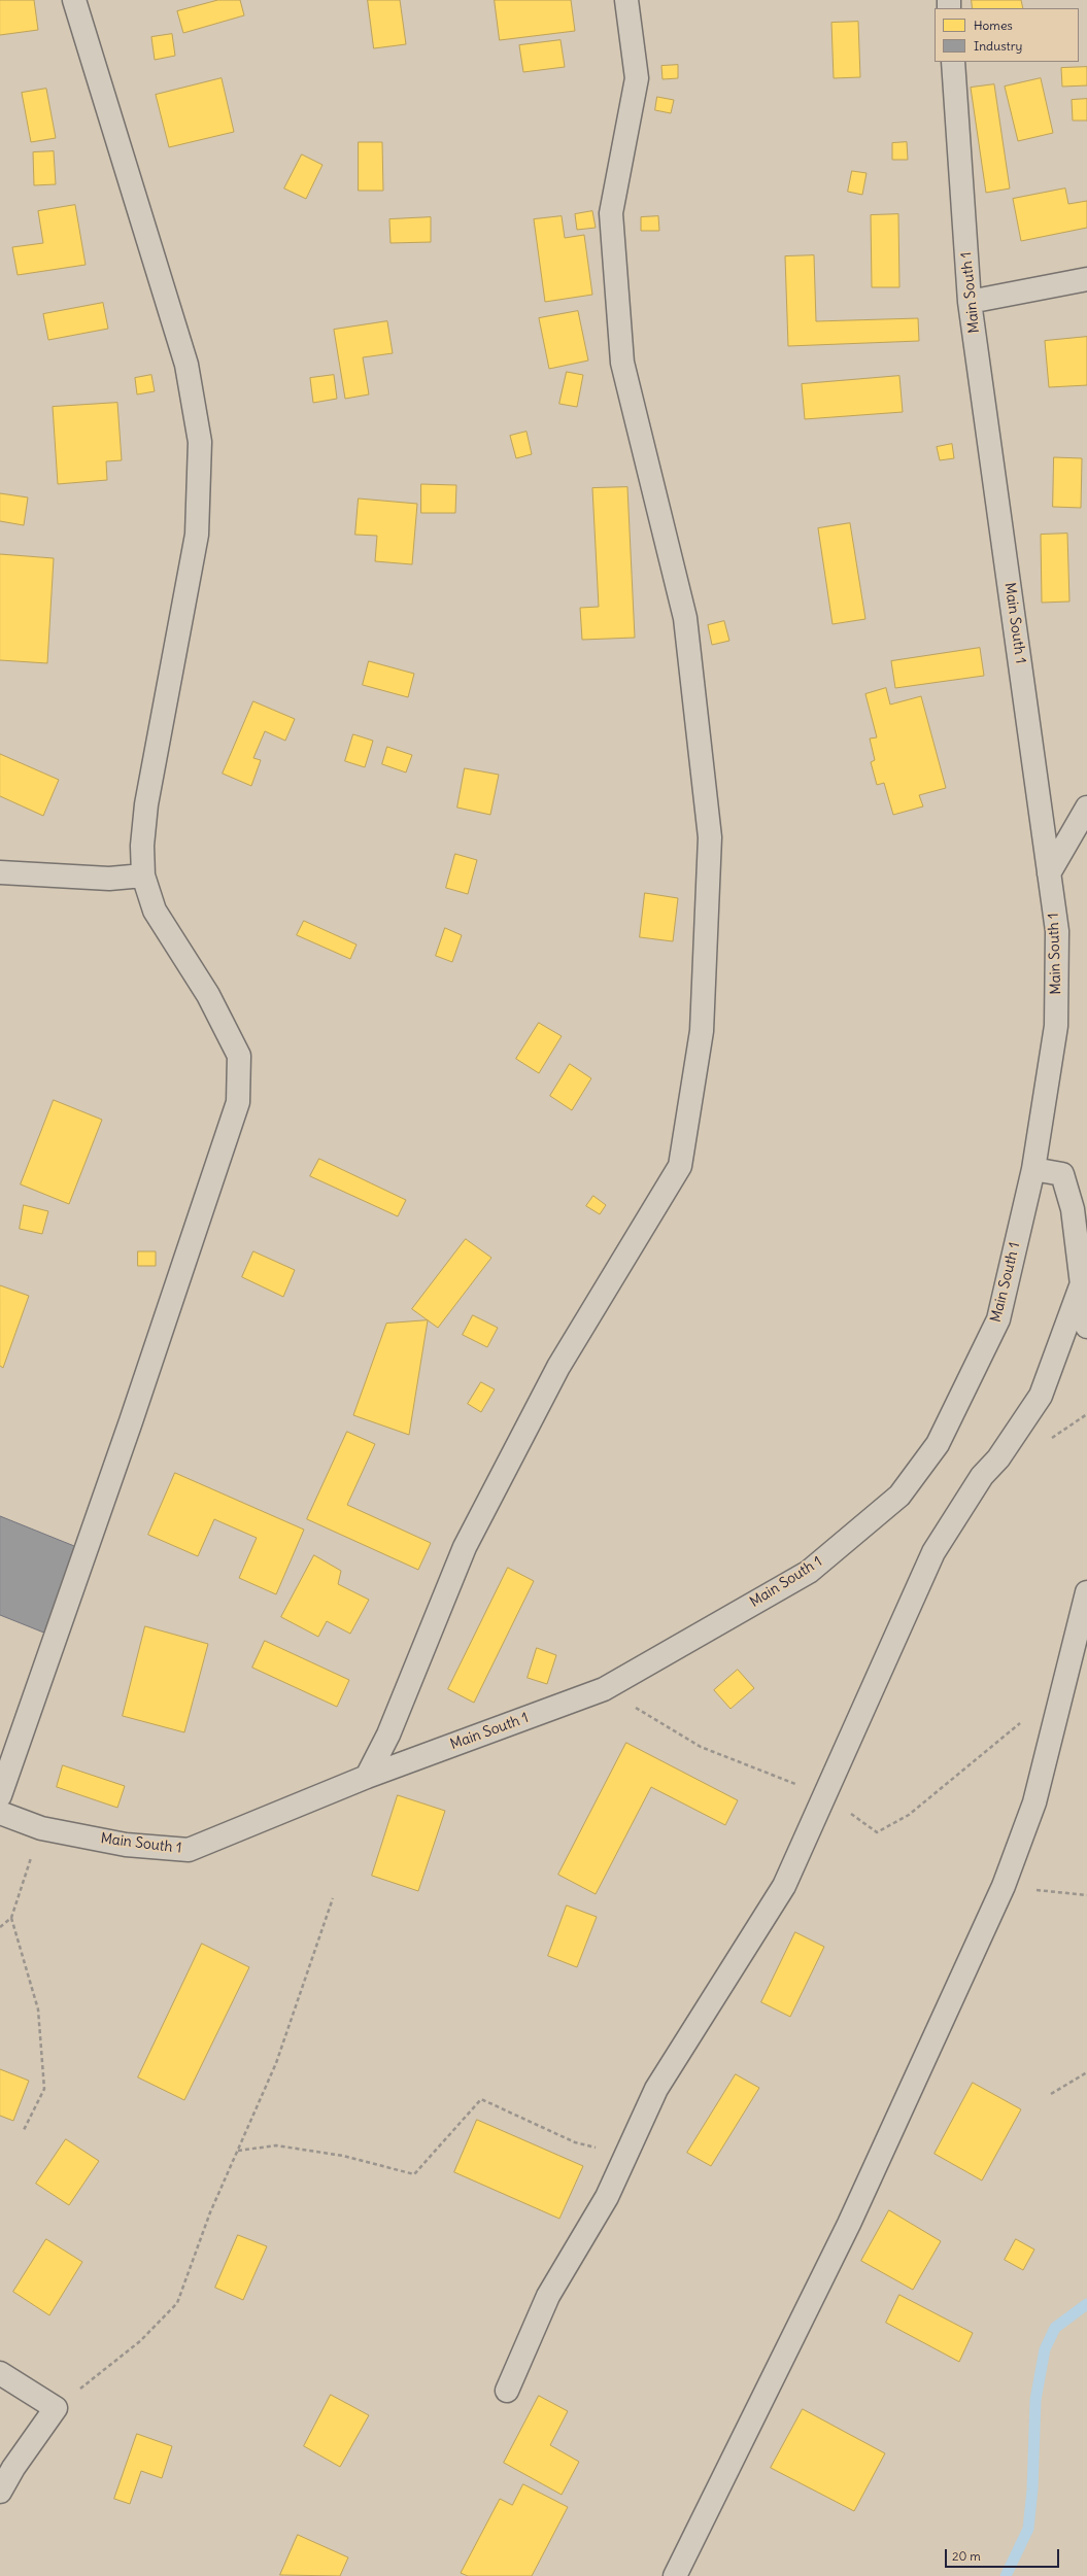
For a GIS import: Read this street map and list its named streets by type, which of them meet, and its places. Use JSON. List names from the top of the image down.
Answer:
{
  "streets": {
    "street": ["Main South 1"]
  },
  "legend": ["Homes", "Industry"],
  "scale_bar": "20 m"
}
